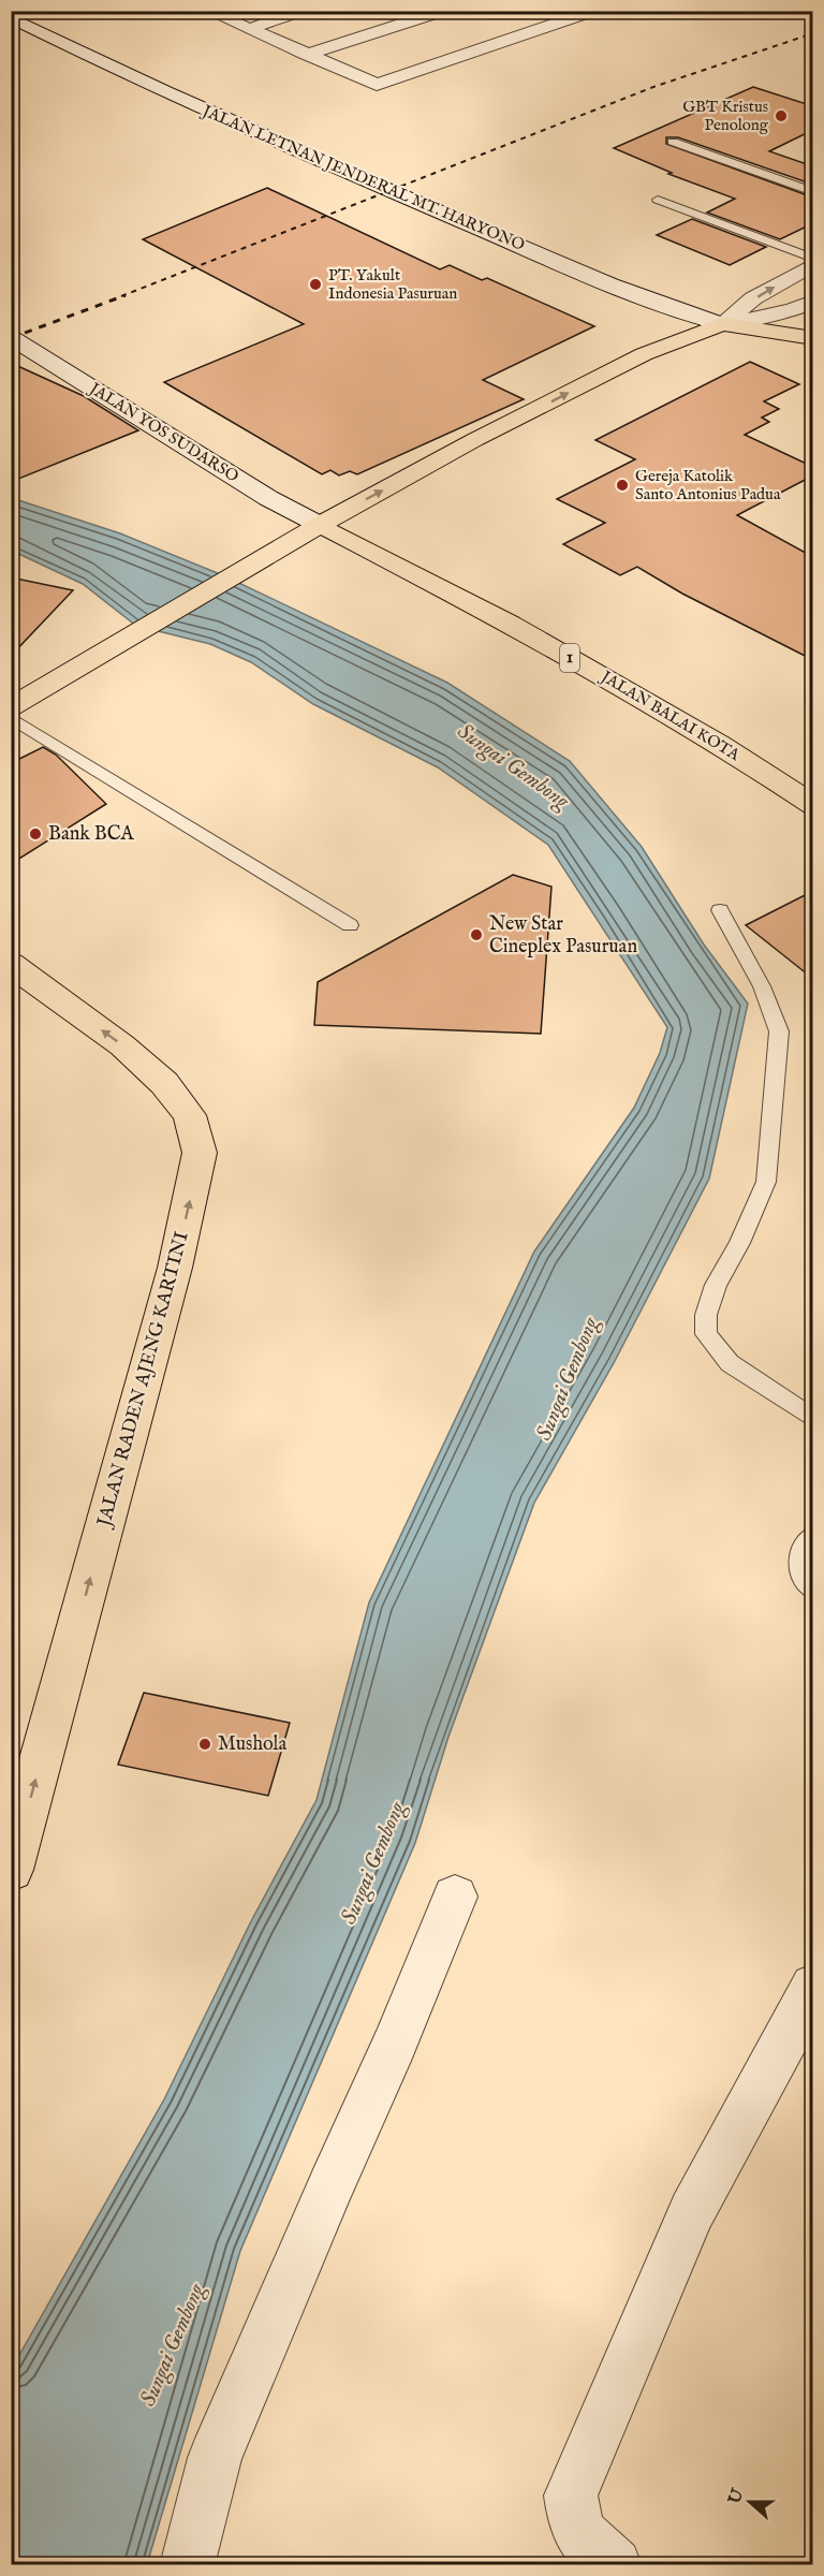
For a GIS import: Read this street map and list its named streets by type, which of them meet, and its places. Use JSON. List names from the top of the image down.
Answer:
{
  "streets": {
    "main road": ["1", "JALAN BALAI KOTA", "JALAN RADEN AJENG KARTINI"],
    "street": ["JALAN LETNAN JENDERAL MT. HARYONO", "JALAN YOS SUDARSO"]
  },
  "crossings": [
    ["JALAN YOS SUDARSO", "JALAN BALAI KOTA"]
  ],
  "one_way": ["JALAN RADEN AJENG KARTINI"],
  "water": ["Sungai Gembong"],
  "places": [
    "GBT Kristus Penolong",
    "PT. Yakult Indonesia Pasuruan",
    "Gereja Katolik Santo Antonius Padua",
    "Bank BCA",
    "New Star Cineplex Pasuruan",
    "Mushola"
  ],
  "north": "left"
}
